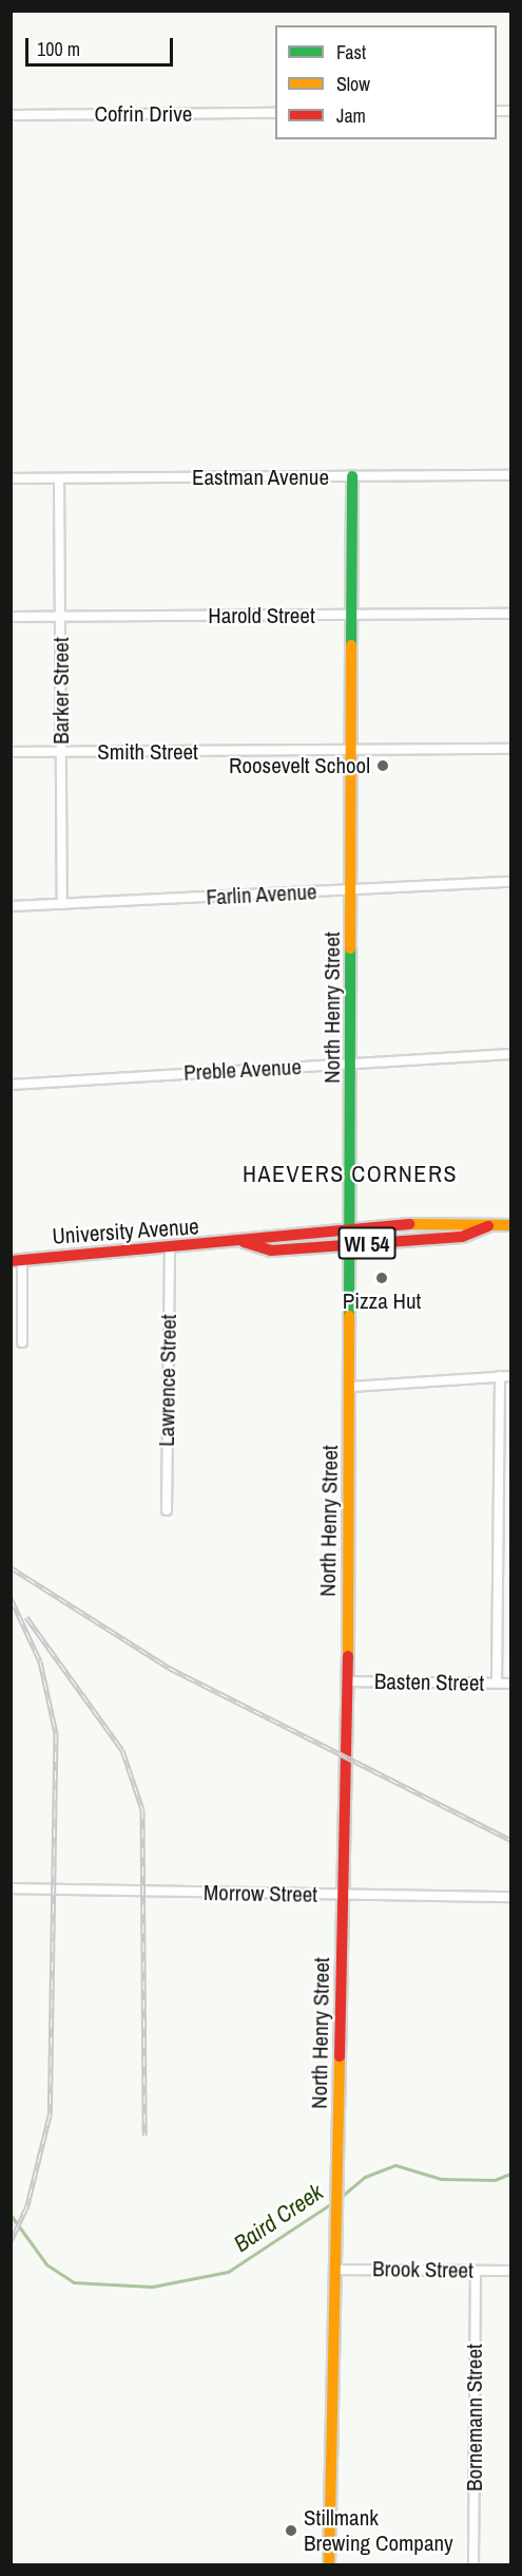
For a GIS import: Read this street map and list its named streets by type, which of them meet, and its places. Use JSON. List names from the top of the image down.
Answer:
{
  "streets": {
    "street": [
      "Cofrin Drive",
      "Eastman Avenue",
      "Harold Street",
      "Barker Street",
      "Smith Street",
      "Farlin Avenue",
      "North Henry Street",
      "Preble Avenue",
      "University Avenue",
      "WI 54",
      "Lawrence Street",
      "Basten Street",
      "Morrow Street",
      "Brook Street",
      "Bornemann Street"
    ]
  },
  "crossings": [
    ["Eastman Avenue", "Barker Street"],
    ["Eastman Avenue", "North Henry Street"],
    ["Harold Street", "Barker Street"],
    ["Harold Street", "North Henry Street"],
    ["Barker Street", "Smith Street"],
    ["Barker Street", "Farlin Avenue"],
    ["Smith Street", "North Henry Street"],
    ["Farlin Avenue", "North Henry Street"],
    ["North Henry Street", "Preble Avenue"],
    ["North Henry Street", "University Avenue"],
    ["North Henry Street", "Basten Street"],
    ["North Henry Street", "Morrow Street"],
    ["North Henry Street", "Brook Street"],
    ["University Avenue", "Lawrence Street"],
    ["Brook Street", "Bornemann Street"]
  ],
  "districts": ["HAEVERS CORNERS"],
  "water": ["Baird Creek"],
  "places": ["Roosevelt School", "Pizza Hut", "Stillmank Brewing Company"],
  "legend": ["Fast", "Slow", "Jam"],
  "scale_bar": "100 m"
}
